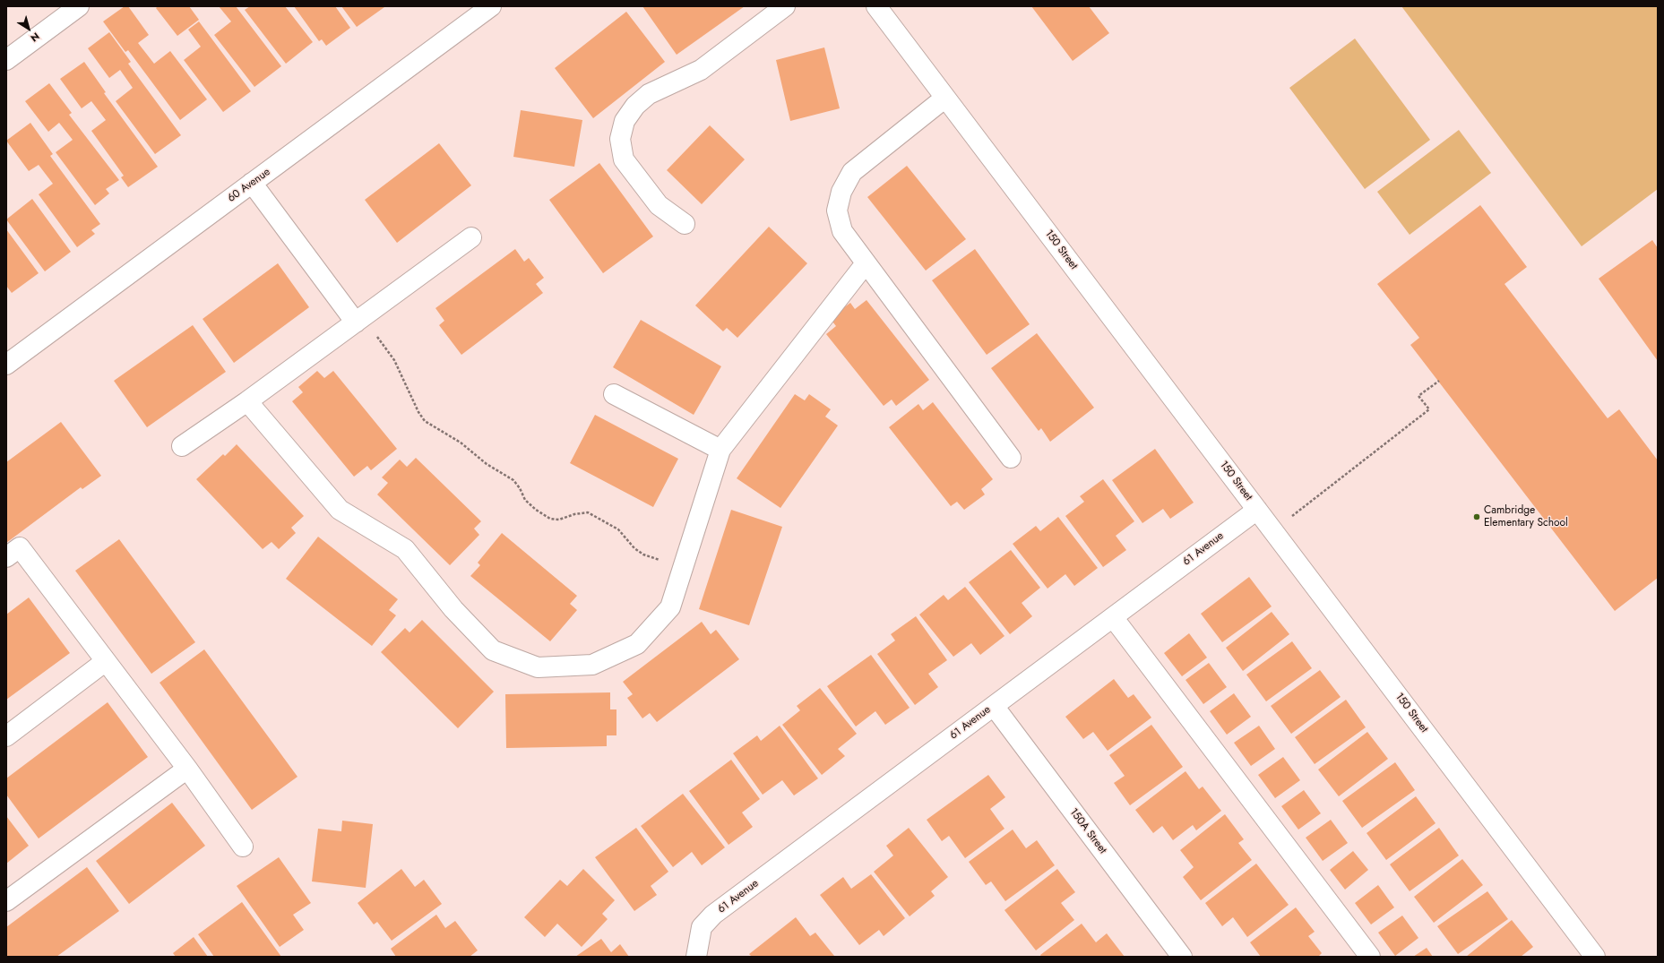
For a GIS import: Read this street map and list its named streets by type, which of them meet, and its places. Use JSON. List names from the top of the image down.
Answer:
{
  "streets": {
    "street": [
      "60 Avenue",
      "150 Street",
      "61 Avenue",
      "150A Street"
    ]
  },
  "crossings": [
    ["150 Street", "61 Avenue"],
    ["61 Avenue", "150A Street"]
  ],
  "places": ["Cambridge Elementary School"],
  "north": "bottom right"
}
